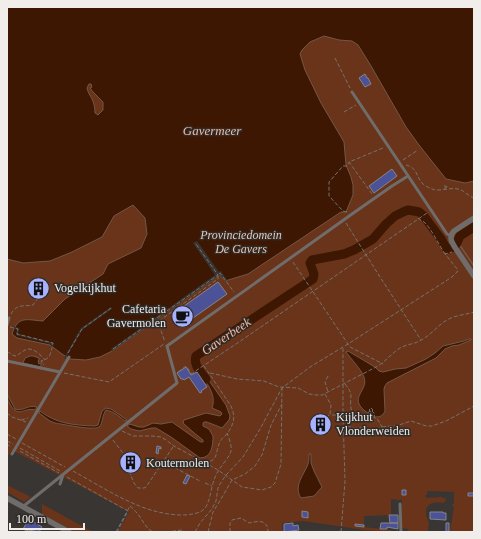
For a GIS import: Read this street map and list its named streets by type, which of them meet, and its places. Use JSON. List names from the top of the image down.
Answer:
{
  "water": ["Gavermeer", "Gaverbeek"],
  "parks": ["Provinciedomein De Gavers"],
  "places": {
    "building": ["Vogelkijkhut", "Kijkhut Vlonderweiden", "Koutermolen"],
    "cafe": ["Cafetaria Gavermolen"]
  },
  "scale_bar": "100 m"
}
